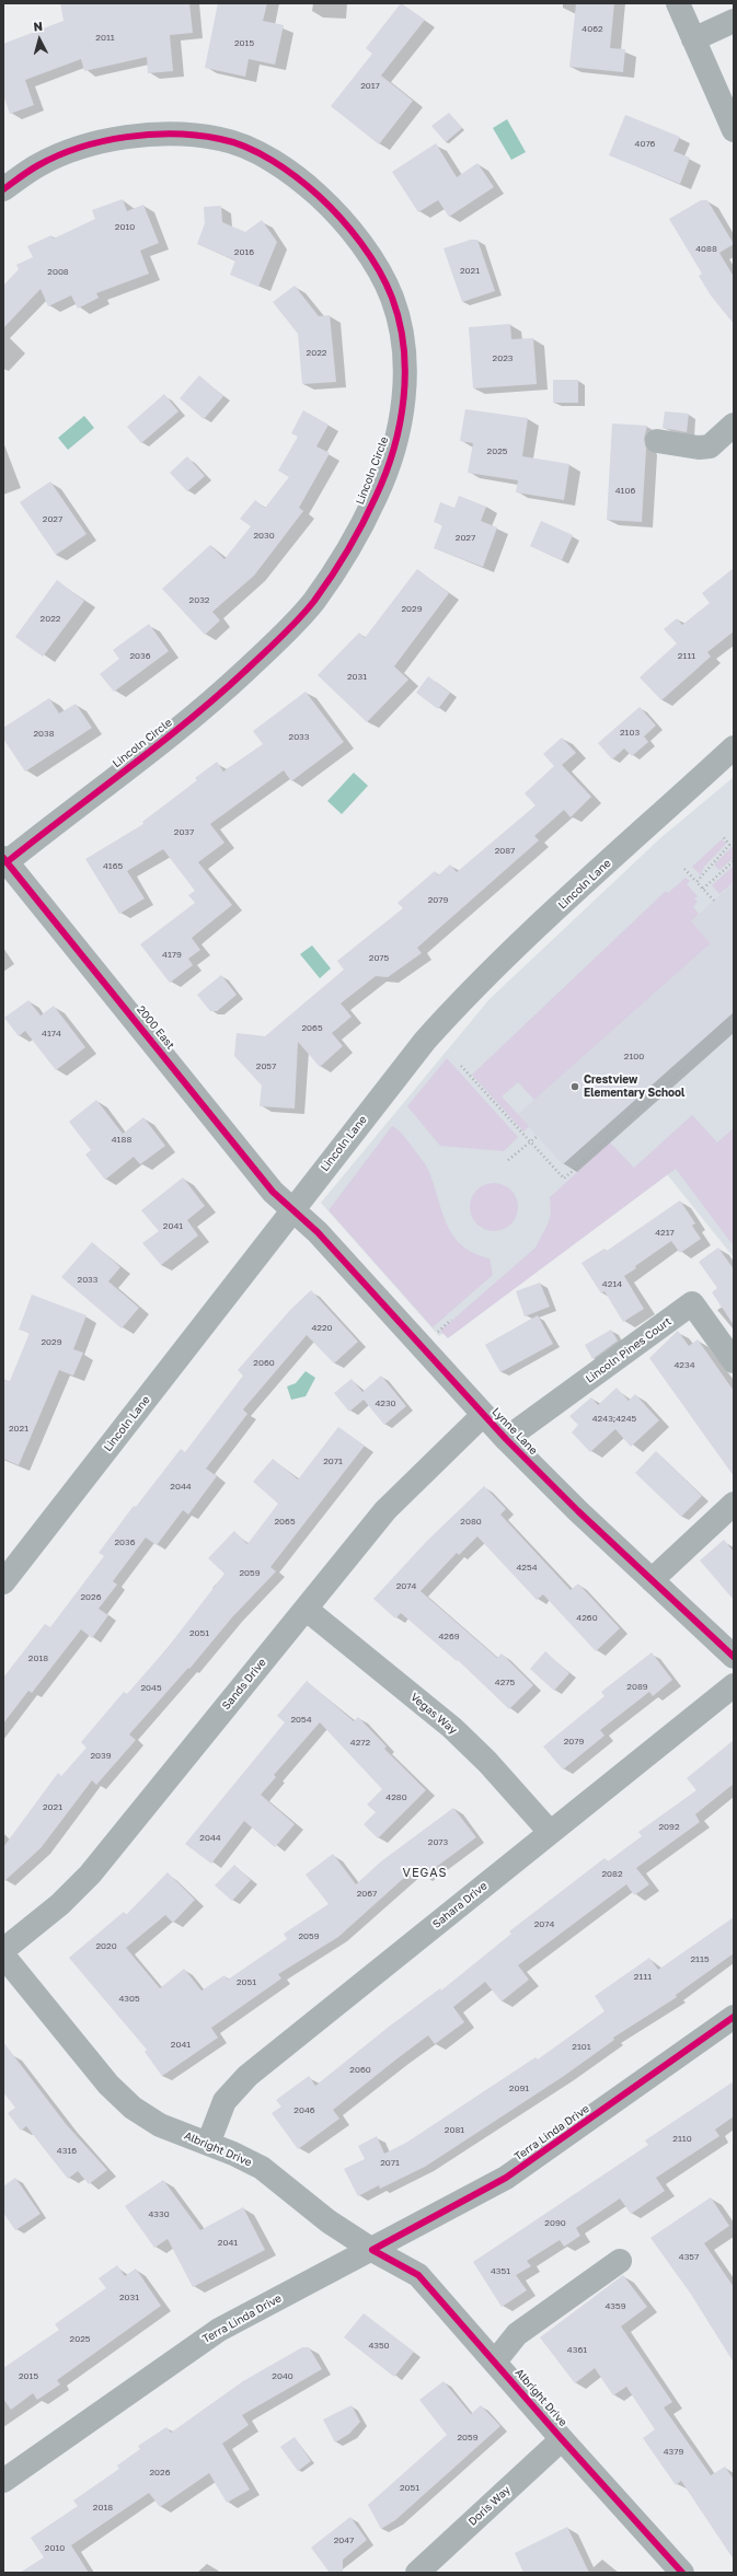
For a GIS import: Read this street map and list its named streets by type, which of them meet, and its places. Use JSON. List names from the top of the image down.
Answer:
{
  "streets": {
    "street": [
      "Lincoln Circle",
      "Lincoln Lane",
      "2000 East",
      "Lincoln Pines Court",
      "Lynne Lane",
      "Sands Drive",
      "Vegas Way",
      "Sahara Drive",
      "Terra Linda Drive",
      "Albright Drive",
      "Doris Way"
    ]
  },
  "crossings": [
    ["Lincoln Circle", "2000 East"],
    ["Lincoln Lane", "2000 East"],
    ["Lincoln Lane", "Lynne Lane"],
    ["2000 East", "Lynne Lane"],
    ["Lincoln Pines Court", "Lynne Lane"],
    ["Lynne Lane", "Sands Drive"],
    ["Sands Drive", "Vegas Way"],
    ["Vegas Way", "Sahara Drive"],
    ["Sahara Drive", "Albright Drive"],
    ["Terra Linda Drive", "Albright Drive"],
    ["Albright Drive", "Doris Way"]
  ],
  "districts": ["VEGAS"],
  "places": ["Crestview Elementary School"],
  "house_numbers": [
    "4062",
    "2011",
    "2015",
    "2017",
    "4076",
    "2010",
    "4088",
    "2016",
    "2021",
    "2008",
    "2022",
    "2023",
    "2025",
    "4106",
    "2027",
    "2030",
    "2027",
    "2032",
    "2029",
    "2022",
    "2036",
    "2111",
    "2031",
    "2103",
    "2038",
    "2033",
    "2037",
    "2087",
    "4165",
    "2079",
    "4179",
    "2075",
    "2065",
    "4174",
    "2100",
    "2057",
    "4188",
    "2041",
    "4217",
    "2033",
    "4214",
    "4220",
    "2029",
    "2060",
    "4234",
    "4230",
    "4243;4245",
    "2021",
    "2071",
    "2044",
    "2065",
    "2080",
    "2036",
    "4254",
    "2059",
    "2074",
    "2026",
    "4260",
    "2051",
    "4269",
    "2018",
    "4275",
    "2089",
    "2045",
    "2054",
    "2079",
    "4272",
    "2039",
    "4280",
    "2021",
    "2092",
    "2044",
    "2073",
    "2082",
    "2067",
    "2074",
    "2059",
    "2020",
    "2115",
    "2111",
    "2051",
    "4305",
    "2041",
    "2101",
    "2060",
    "2091",
    "2046",
    "2081",
    "2110",
    "4316",
    "2071",
    "4330",
    "2090",
    "2041",
    "4357",
    "4351",
    "2031",
    "4359",
    "2025",
    "4350",
    "4361",
    "2015",
    "2040",
    "2059",
    "4379",
    "2026",
    "2051",
    "2018",
    "2047",
    "2010"
  ],
  "north": "top"
}
